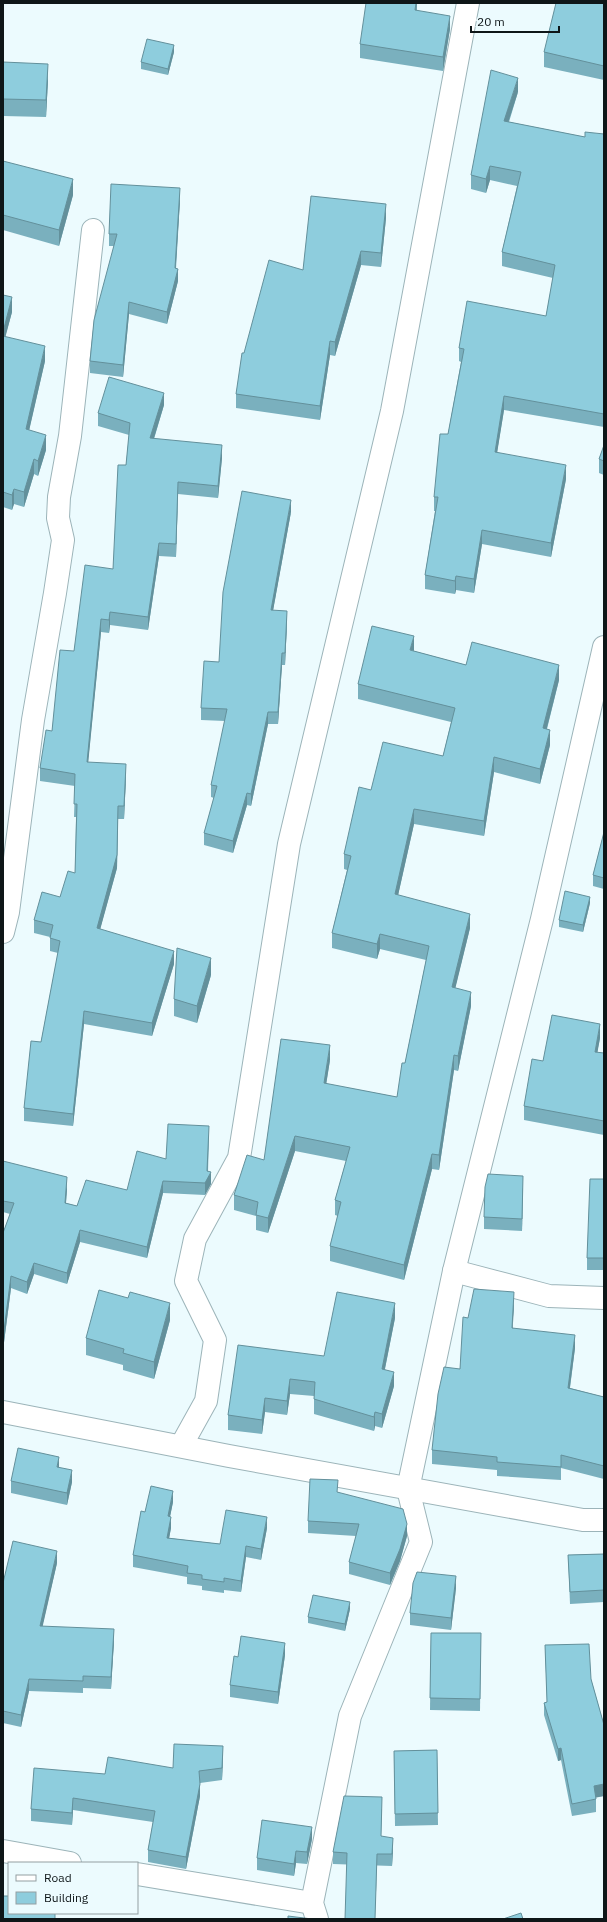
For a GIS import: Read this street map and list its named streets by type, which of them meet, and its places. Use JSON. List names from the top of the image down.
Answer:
{
  "legend": ["Road", "Building"],
  "scale_bar": "20 m"
}
